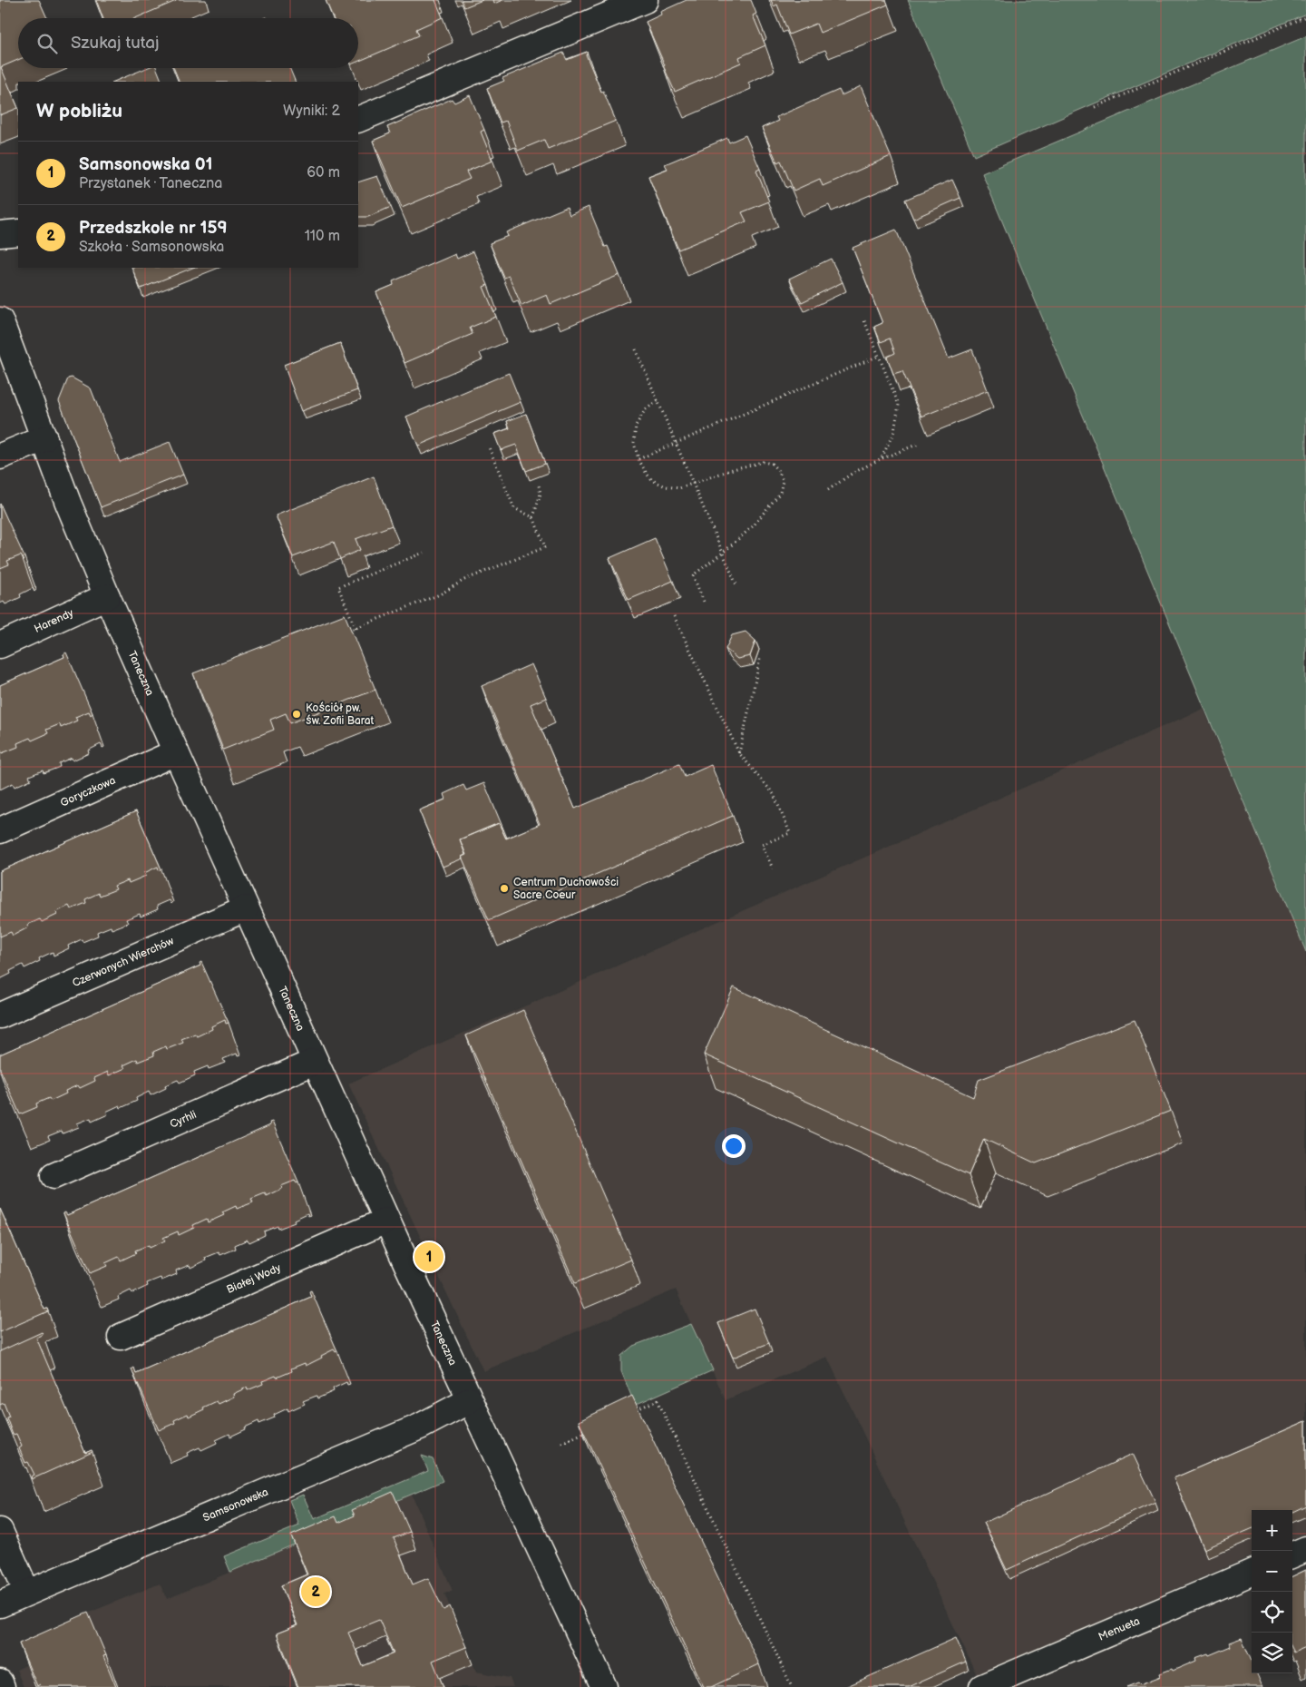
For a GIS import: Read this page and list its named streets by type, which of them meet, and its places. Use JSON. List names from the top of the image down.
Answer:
{
  "streets": {
    "street": [
      "Harendy",
      "Taneczna",
      "Goryczkowa",
      "Czerwonych Wierchów",
      "Cyrhli",
      "Białej Wody",
      "Samsonowska",
      "Menueta"
    ]
  },
  "crossings": [
    ["Harendy", "Taneczna"],
    ["Taneczna", "Goryczkowa"],
    ["Taneczna", "Czerwonych Wierchów"],
    ["Taneczna", "Cyrhli"],
    ["Taneczna", "Białej Wody"],
    ["Taneczna", "Samsonowska"]
  ],
  "places": ["Kościół pw. św. Zofii Barat", "Centrum Duchowości Sacre Coeur"],
  "page": {
    "search": "Szukaj tutaj",
    "heading": ["W pobliżu", "Wyniki: 2"],
    "list": [
      {
        "mark": "1",
        "name": "Samsonowska 01",
        "note": "Przystanek · Taneczna",
        "value": "60 m"
      },
      {
        "mark": "2",
        "name": "Przedszkole nr 159",
        "note": "Szkoła · Samsonowska",
        "value": "110 m"
      }
    ],
    "pins": ["1", "2"],
    "map_buttons": ["+", "−"]
  }
}
